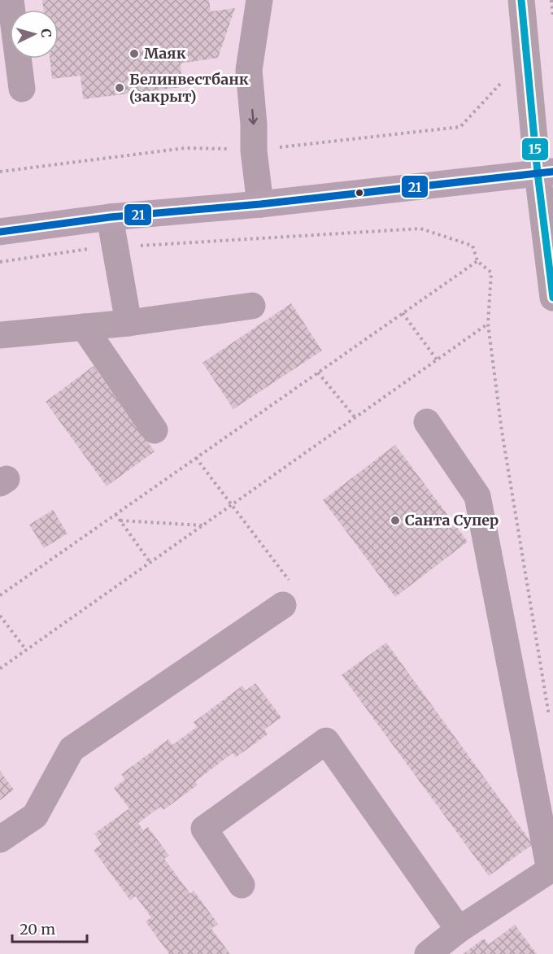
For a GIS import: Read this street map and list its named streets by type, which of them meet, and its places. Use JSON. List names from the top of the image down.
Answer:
{
  "places": ["Маяк", "Белинвестбанк (закрыт)", "Санта Супер"],
  "lines": ["transit line 15", "transit line 21"],
  "scale_bar": "20 m",
  "north": "right"
}
